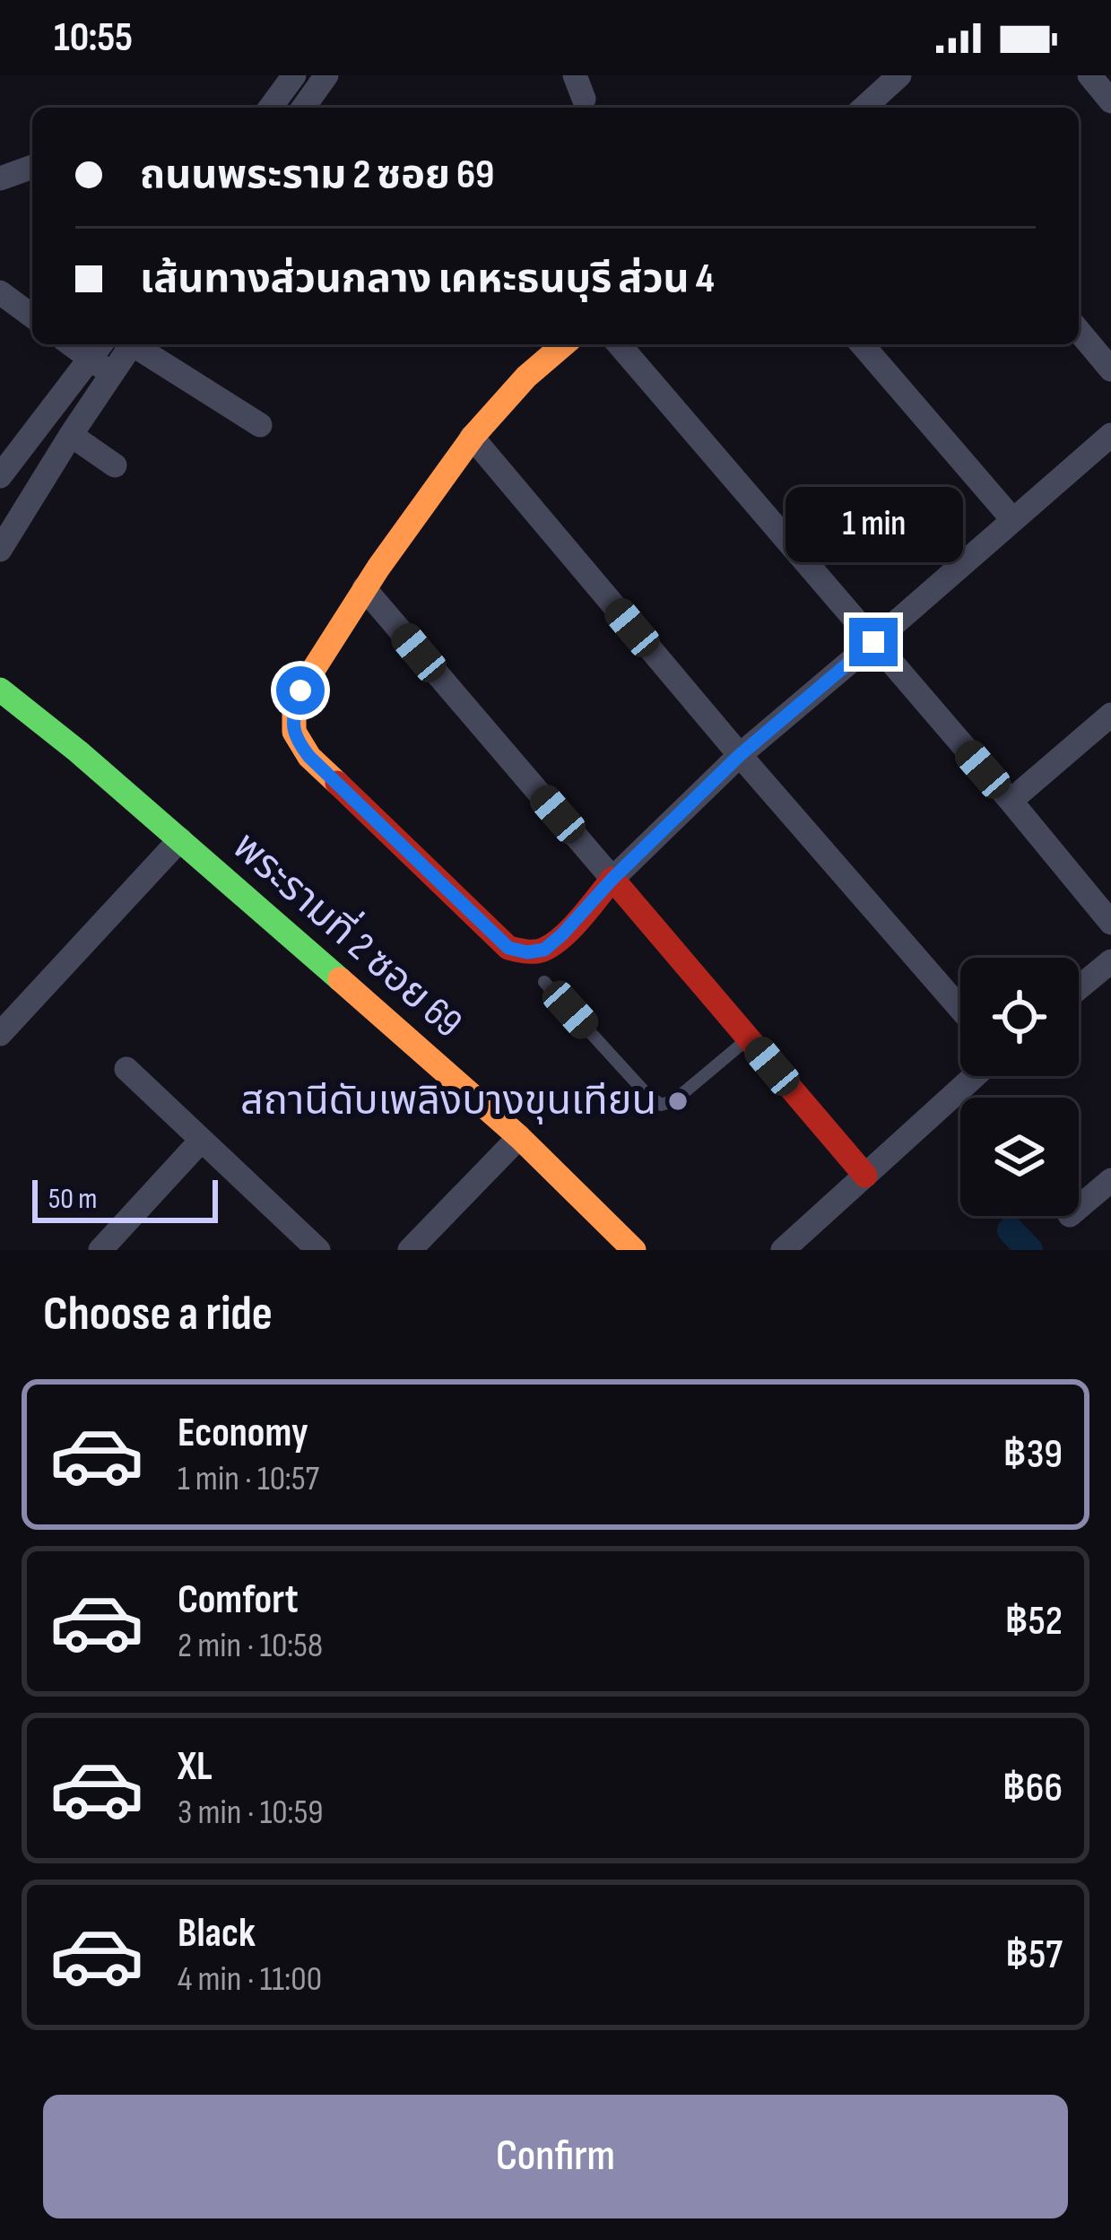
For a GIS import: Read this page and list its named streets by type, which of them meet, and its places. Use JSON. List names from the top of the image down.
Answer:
{
  "streets": {
    "street": ["พระรามที่ 2 ซอย 69"]
  },
  "places": ["สถานีดับเพลิงบางขุนเทียน"],
  "scale_bar": "50 m",
  "page": {
    "status": "10:55",
    "banner": ["ถนนพระราม 2 ซอย 69", "เส้นทางส่วนกลาง เคหะธนบุรี ส่วน 4"],
    "bubble": "1 min",
    "scale": "50 m",
    "heading": "Choose a ride",
    "list": [
      {
        "name": "Economy",
        "note": "1 min · 10:57",
        "value": "฿39"
      },
      {
        "name": "Comfort",
        "note": "2 min · 10:58",
        "value": "฿52"
      },
      {
        "name": "XL",
        "note": "3 min · 10:59",
        "value": "฿66"
      },
      {
        "name": "Black",
        "note": "4 min · 11:00",
        "value": "฿57"
      }
    ],
    "buttons": "Confirm"
  }
}
